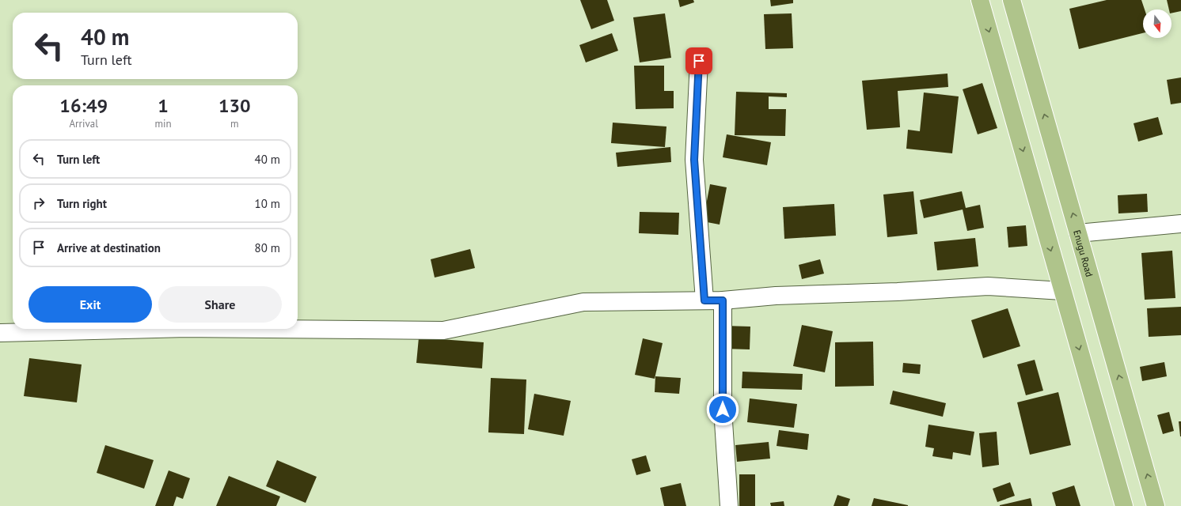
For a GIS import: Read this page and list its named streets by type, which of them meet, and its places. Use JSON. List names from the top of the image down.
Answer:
{
  "streets": {
    "main road": ["Enugu Road"]
  },
  "north": "bottom",
  "page": {
    "turn": ["40 m", "Turn left"],
    "eta": [
      "16:49",
      "Arrival",
      "1",
      "min",
      "130",
      "m"
    ],
    "list": [
      {
        "name": "Turn left",
        "value": "40 m"
      },
      {
        "name": "Turn right",
        "value": "10 m"
      },
      {
        "name": "Arrive at destination",
        "value": "80 m"
      }
    ],
    "buttons": ["Exit", "Share"]
  }
}
